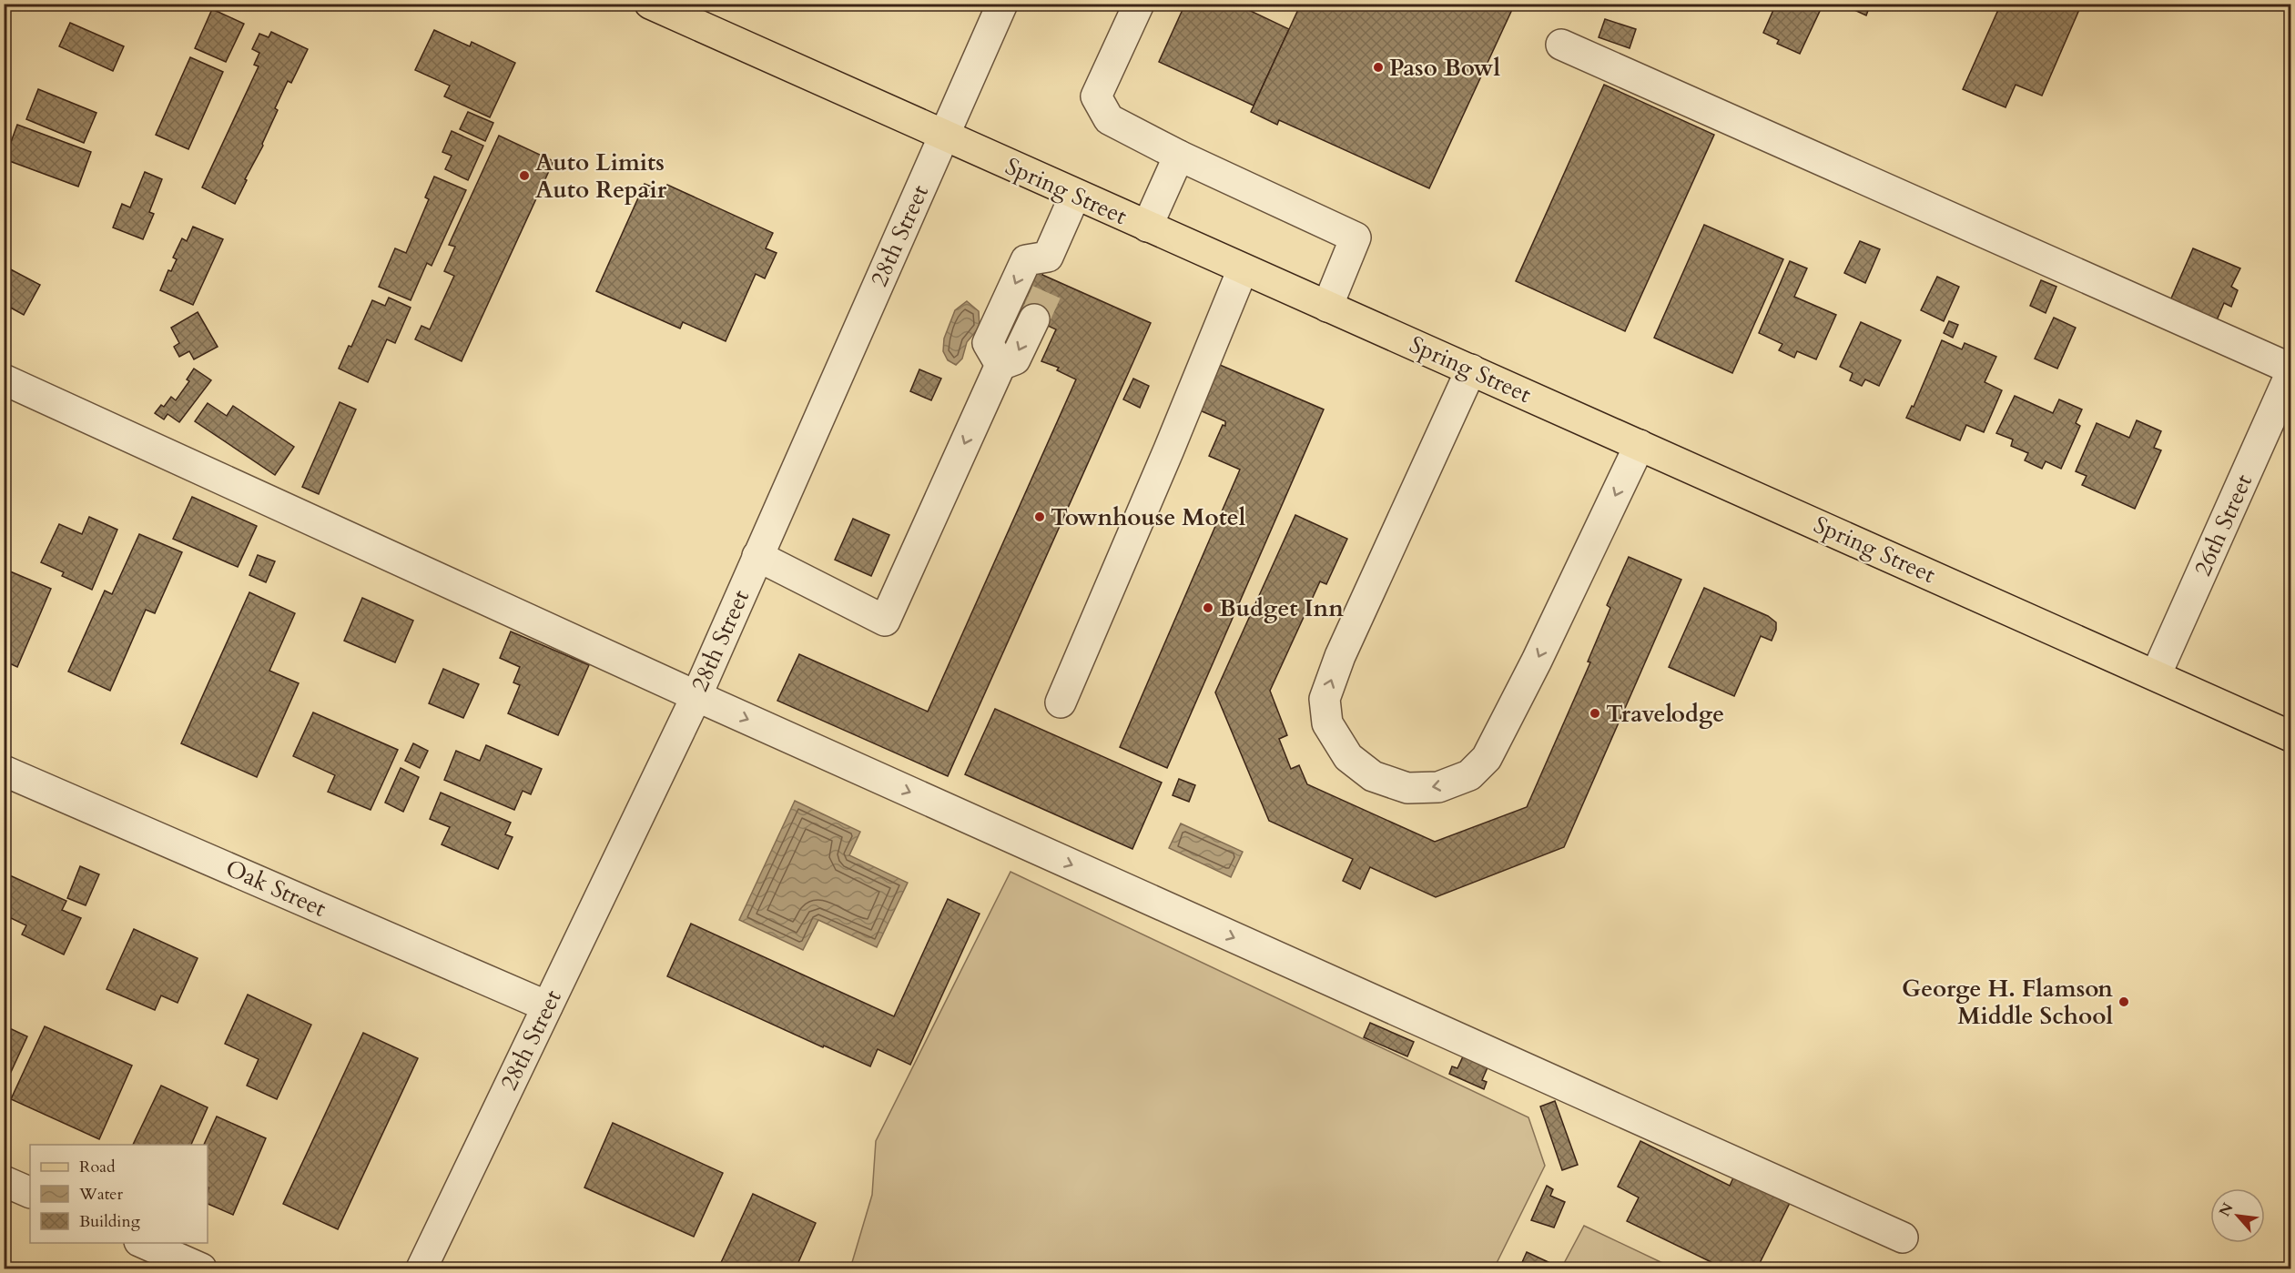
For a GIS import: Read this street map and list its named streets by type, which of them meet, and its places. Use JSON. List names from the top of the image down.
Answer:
{
  "streets": {
    "main road": ["Spring Street"],
    "street": ["28th Street", "26th Street", "Oak Street"]
  },
  "crossings": [
    ["Spring Street", "28th Street"],
    ["Spring Street", "26th Street"],
    ["28th Street", "Oak Street"]
  ],
  "places": [
    "Paso Bowl",
    "Auto Limits Auto Repair",
    "Townhouse Motel",
    "Budget Inn",
    "Travelodge",
    "George H. Flamson Middle School"
  ],
  "legend": ["Road", "Water", "Building"],
  "north": "top left"
}
